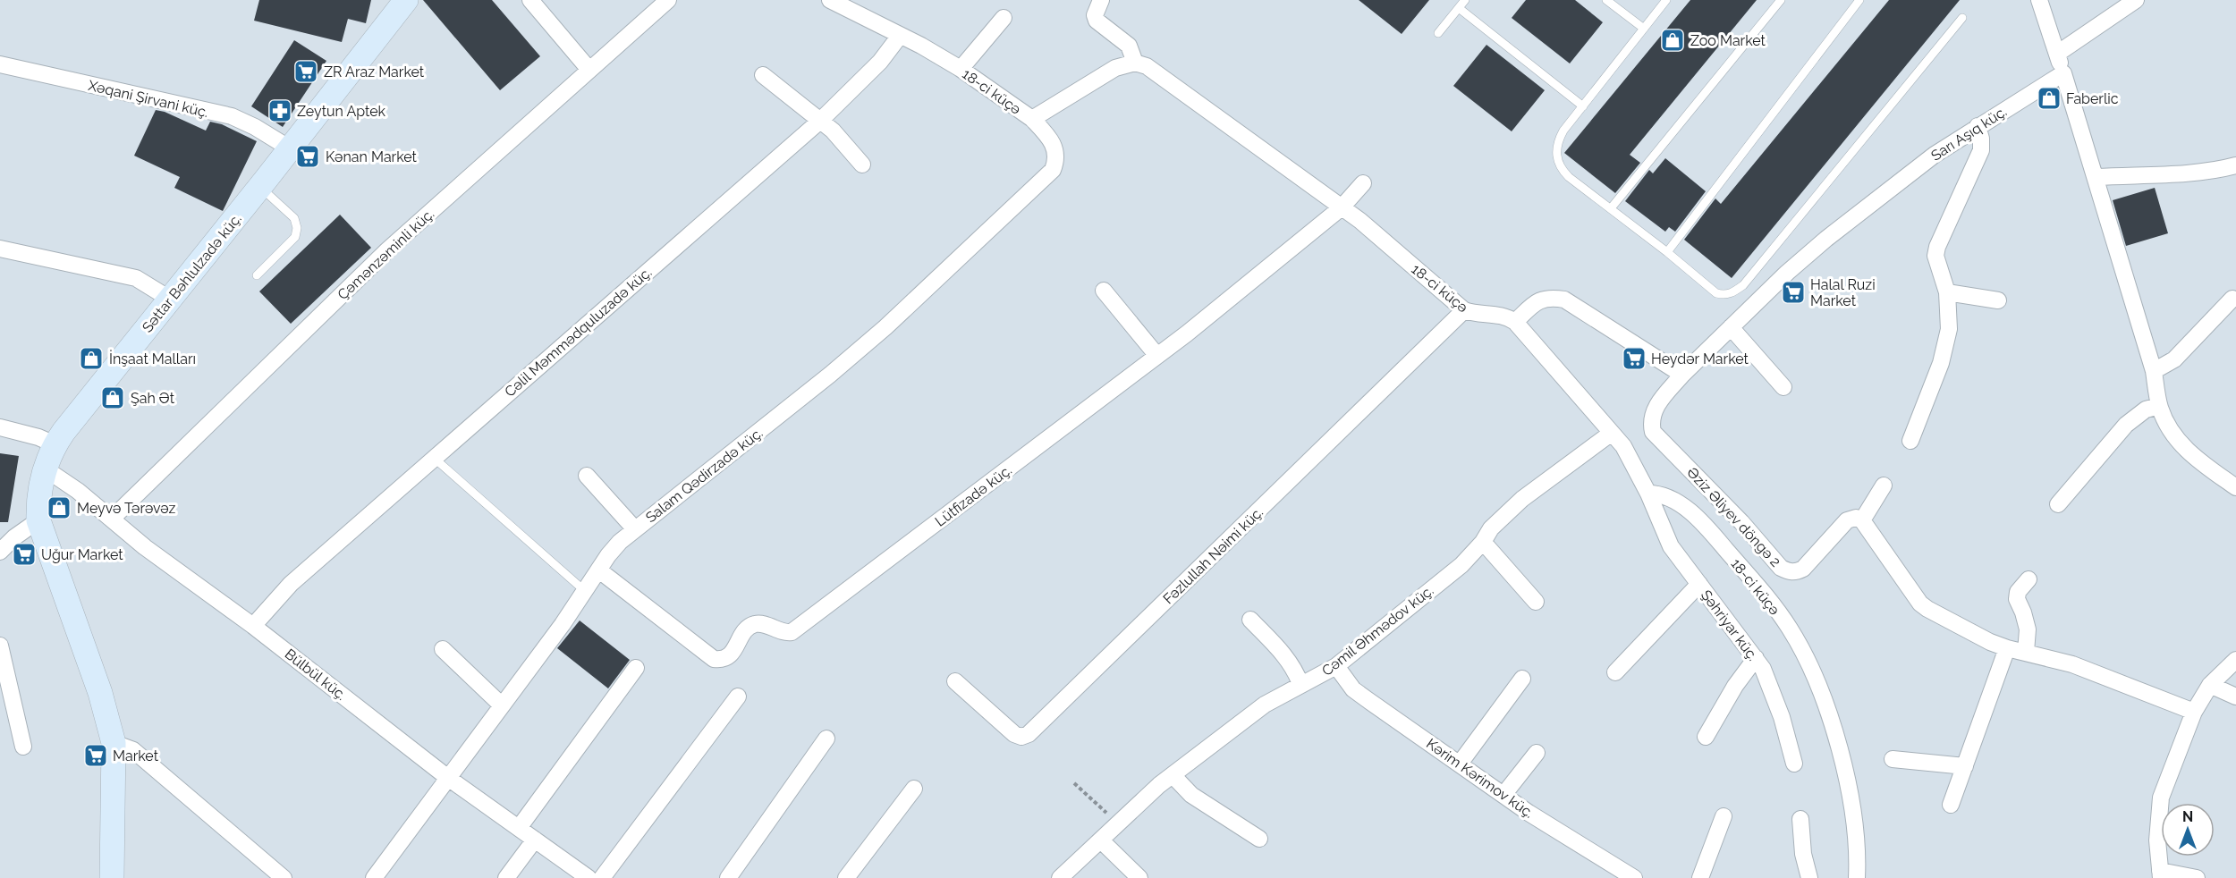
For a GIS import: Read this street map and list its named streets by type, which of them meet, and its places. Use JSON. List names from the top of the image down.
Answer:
{
  "streets": {
    "street": [
      "18-ci küçə",
      "Xəqani Şirvani küç.",
      "Sarı Aşıq küç.",
      "Çəmənzəminli küç.",
      "Səttar Bəhlulzadə küç.",
      "Cəlil Məmmədquluzadə küç.",
      "Salam Qədirzadə küç.",
      "Lütfizadə küç.",
      "Əziz Əliyev döngə 2",
      "Fəzlullah Nəimi küç.",
      "Şəhriyar küç.",
      "Cəmil Əhmədov küç.",
      "Bülbül küç.",
      "Kərim Kərimov küç."
    ]
  },
  "crossings": [
    ["18-ci küçə", "Cəlil Məmmədquluzadə küç."],
    ["18-ci küçə", "Salam Qədirzadə küç."],
    ["18-ci küçə", "Lütfizadə küç."],
    ["18-ci küçə", "Fəzlullah Nəimi küç."],
    ["18-ci küçə", "Şəhriyar küç."],
    ["Xəqani Şirvani küç.", "Səttar Bəhlulzadə küç."],
    ["Sarı Aşıq küç.", "Əziz Əliyev döngə 2"],
    ["Çəmənzəminli küç.", "Bülbül küç."],
    ["Səttar Bəhlulzadə küç.", "Bülbül küç."],
    ["Cəlil Məmmədquluzadə küç.", "Bülbül küç."],
    ["Salam Qədirzadə küç.", "Lütfizadə küç."],
    ["Salam Qədirzadə küç.", "Bülbül küç."],
    ["Cəmil Əhmədov küç.", "Kərim Kərimov küç."]
  ],
  "places": {
    "shop": [
      "Zoo Market",
      "Faberlic",
      "İnşaat Malları",
      "Şah Ət",
      "Meyvə Tərəvəz"
    ],
    "supermarket": [
      "ZR Araz Market",
      "Kənan Market",
      "Halal Ruzi Market",
      "Heydər Market",
      "Uğur Market",
      "Market"
    ],
    "pharmacy": ["Zeytun Aptek"]
  },
  "north": "top"
}
